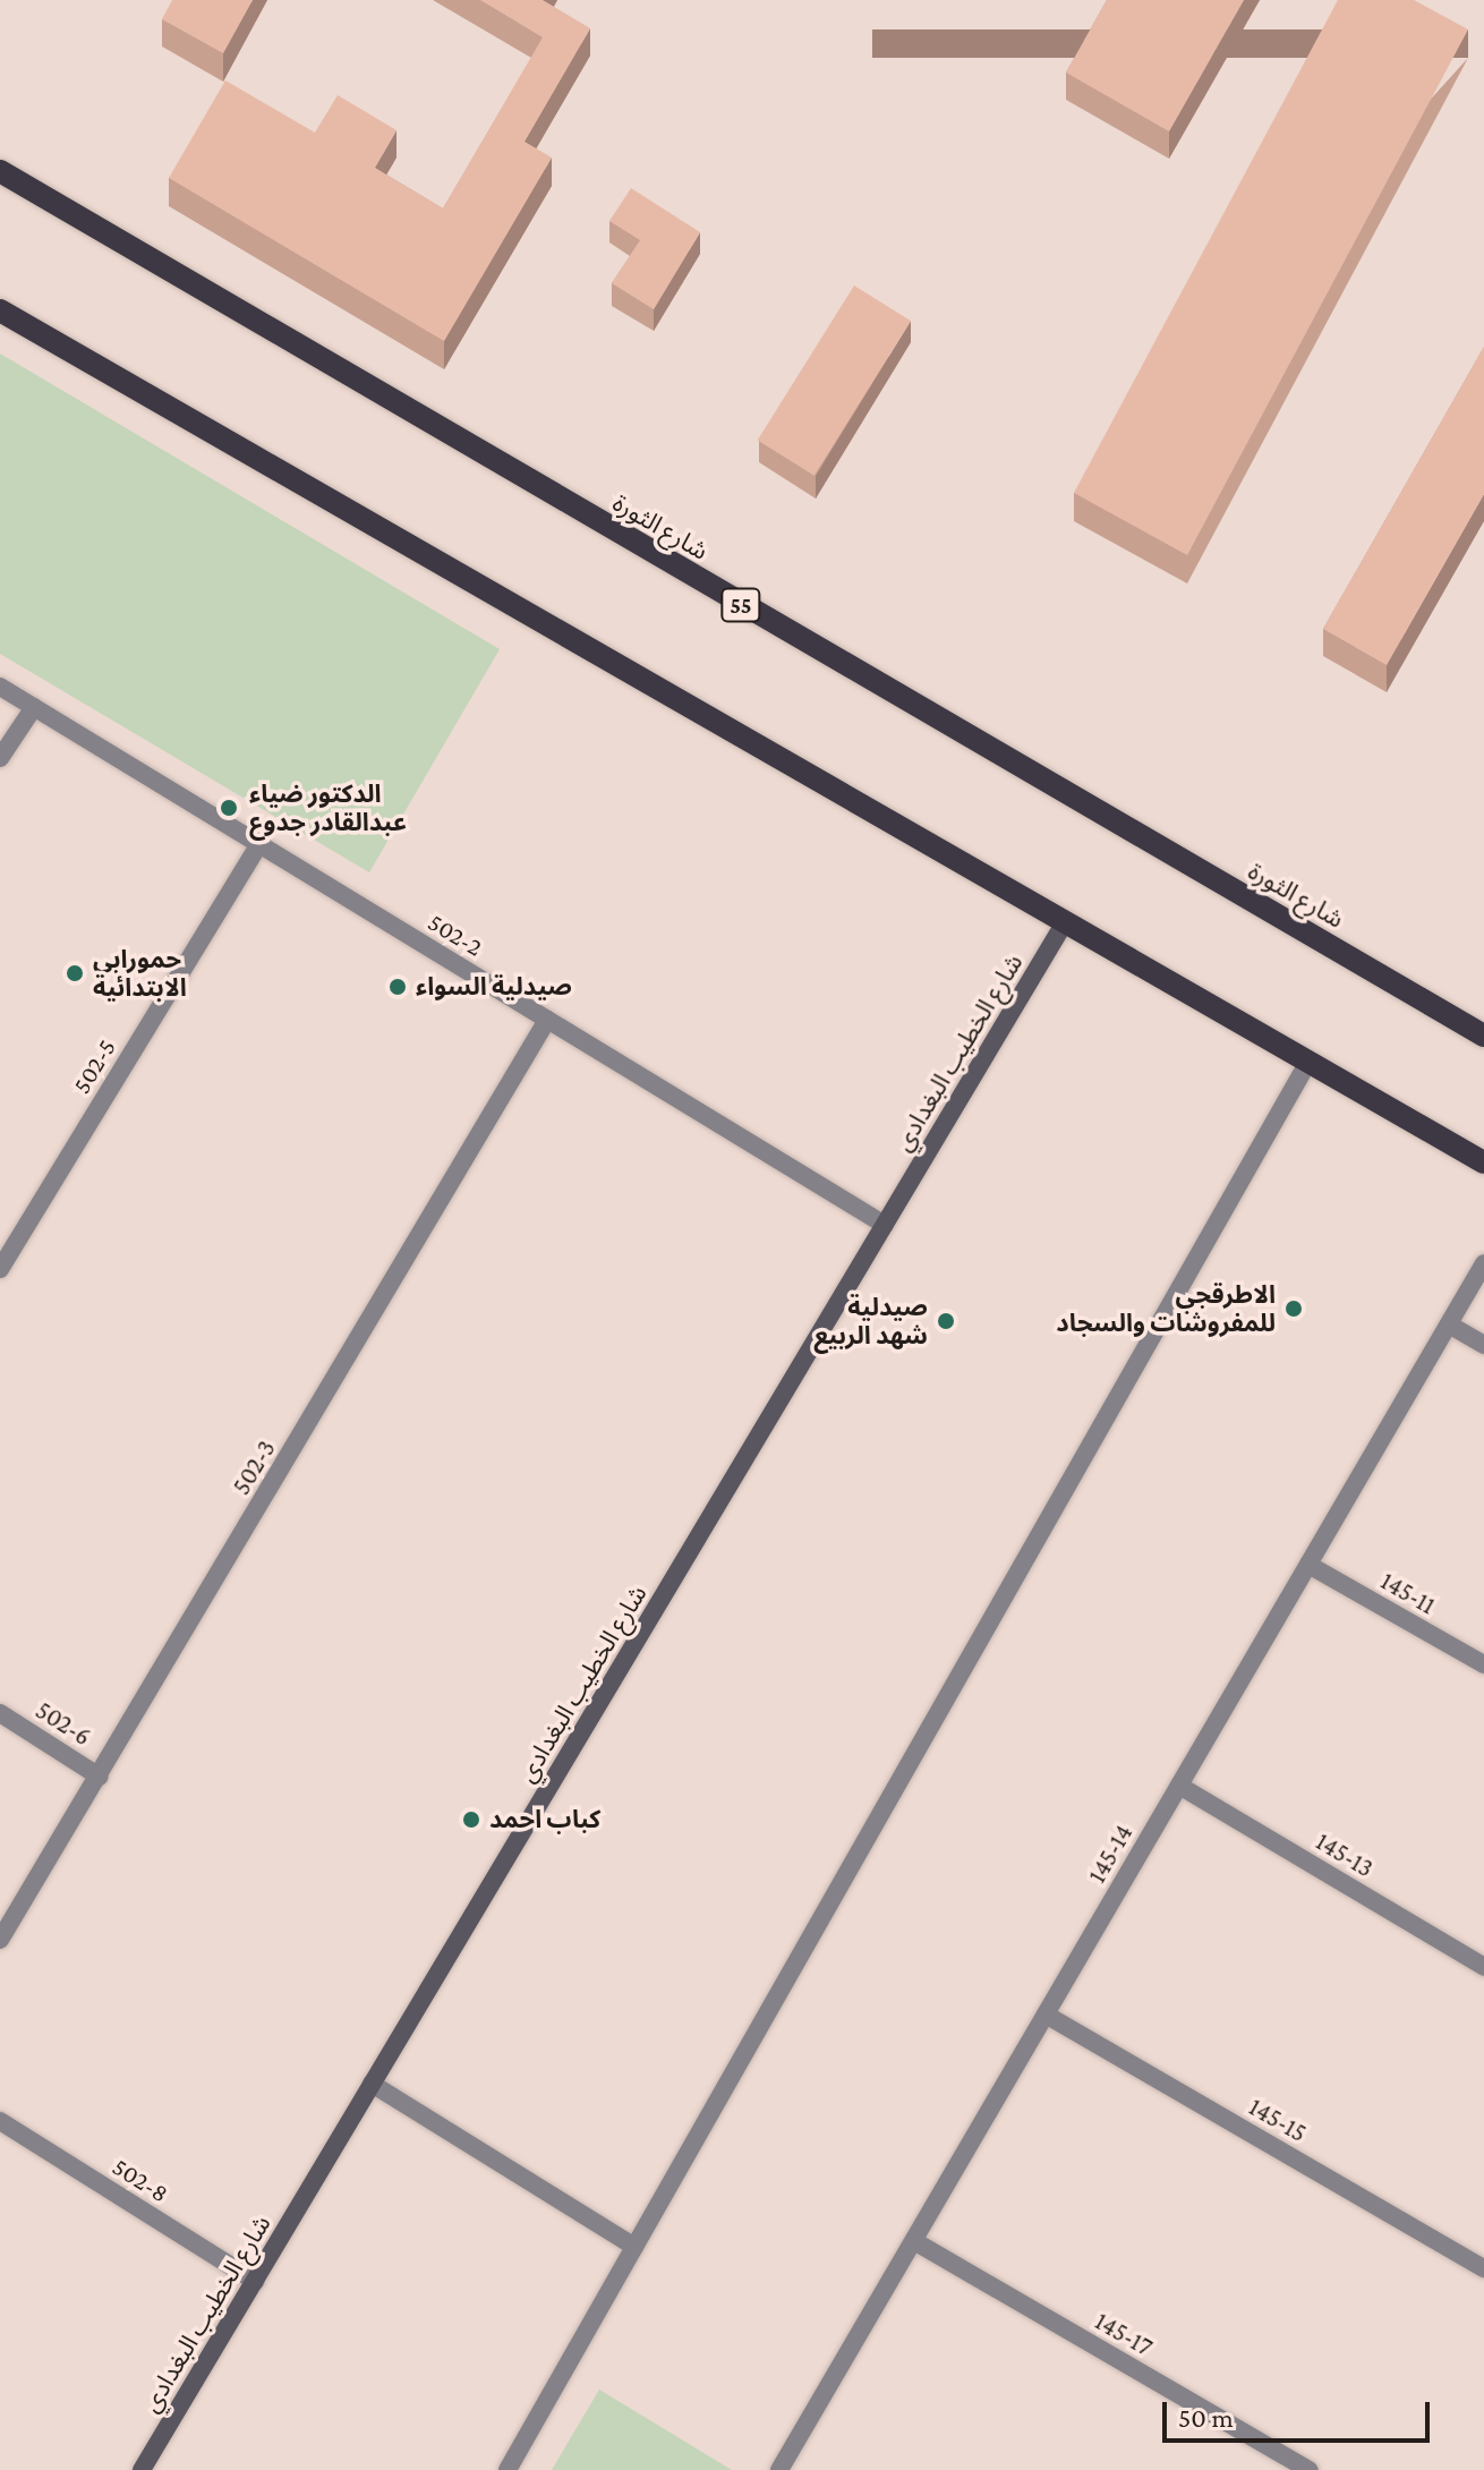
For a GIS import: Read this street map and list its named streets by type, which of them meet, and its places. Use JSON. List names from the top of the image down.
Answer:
{
  "streets": {
    "main road": ["شارع الثورة", "55"],
    "street": [
      "502-2",
      "شارع الخطيب البغدادي",
      "502-5",
      "502-3",
      "145-11",
      "502-6",
      "145-14",
      "145-13",
      "145-15",
      "502-8",
      "145-17"
    ]
  },
  "crossings": [
    ["502-2", "شارع الخطيب البغدادي"],
    ["502-2", "502-5"],
    ["502-2", "502-3"],
    ["شارع الخطيب البغدادي", "502-8"],
    ["502-3", "502-6"],
    ["145-11", "145-14"],
    ["145-14", "145-13"],
    ["145-14", "145-15"],
    ["145-14", "145-17"]
  ],
  "places": [
    "الدكتور ضياء عبدالقادر جدوع",
    "حمورابي الابتدائية",
    "صيدلية السواء",
    "الاطرقجي للمفروشات والسجاد",
    "صيدلية شهد الربيع",
    "كباب احمد"
  ],
  "scale_bar": "50 m"
}
